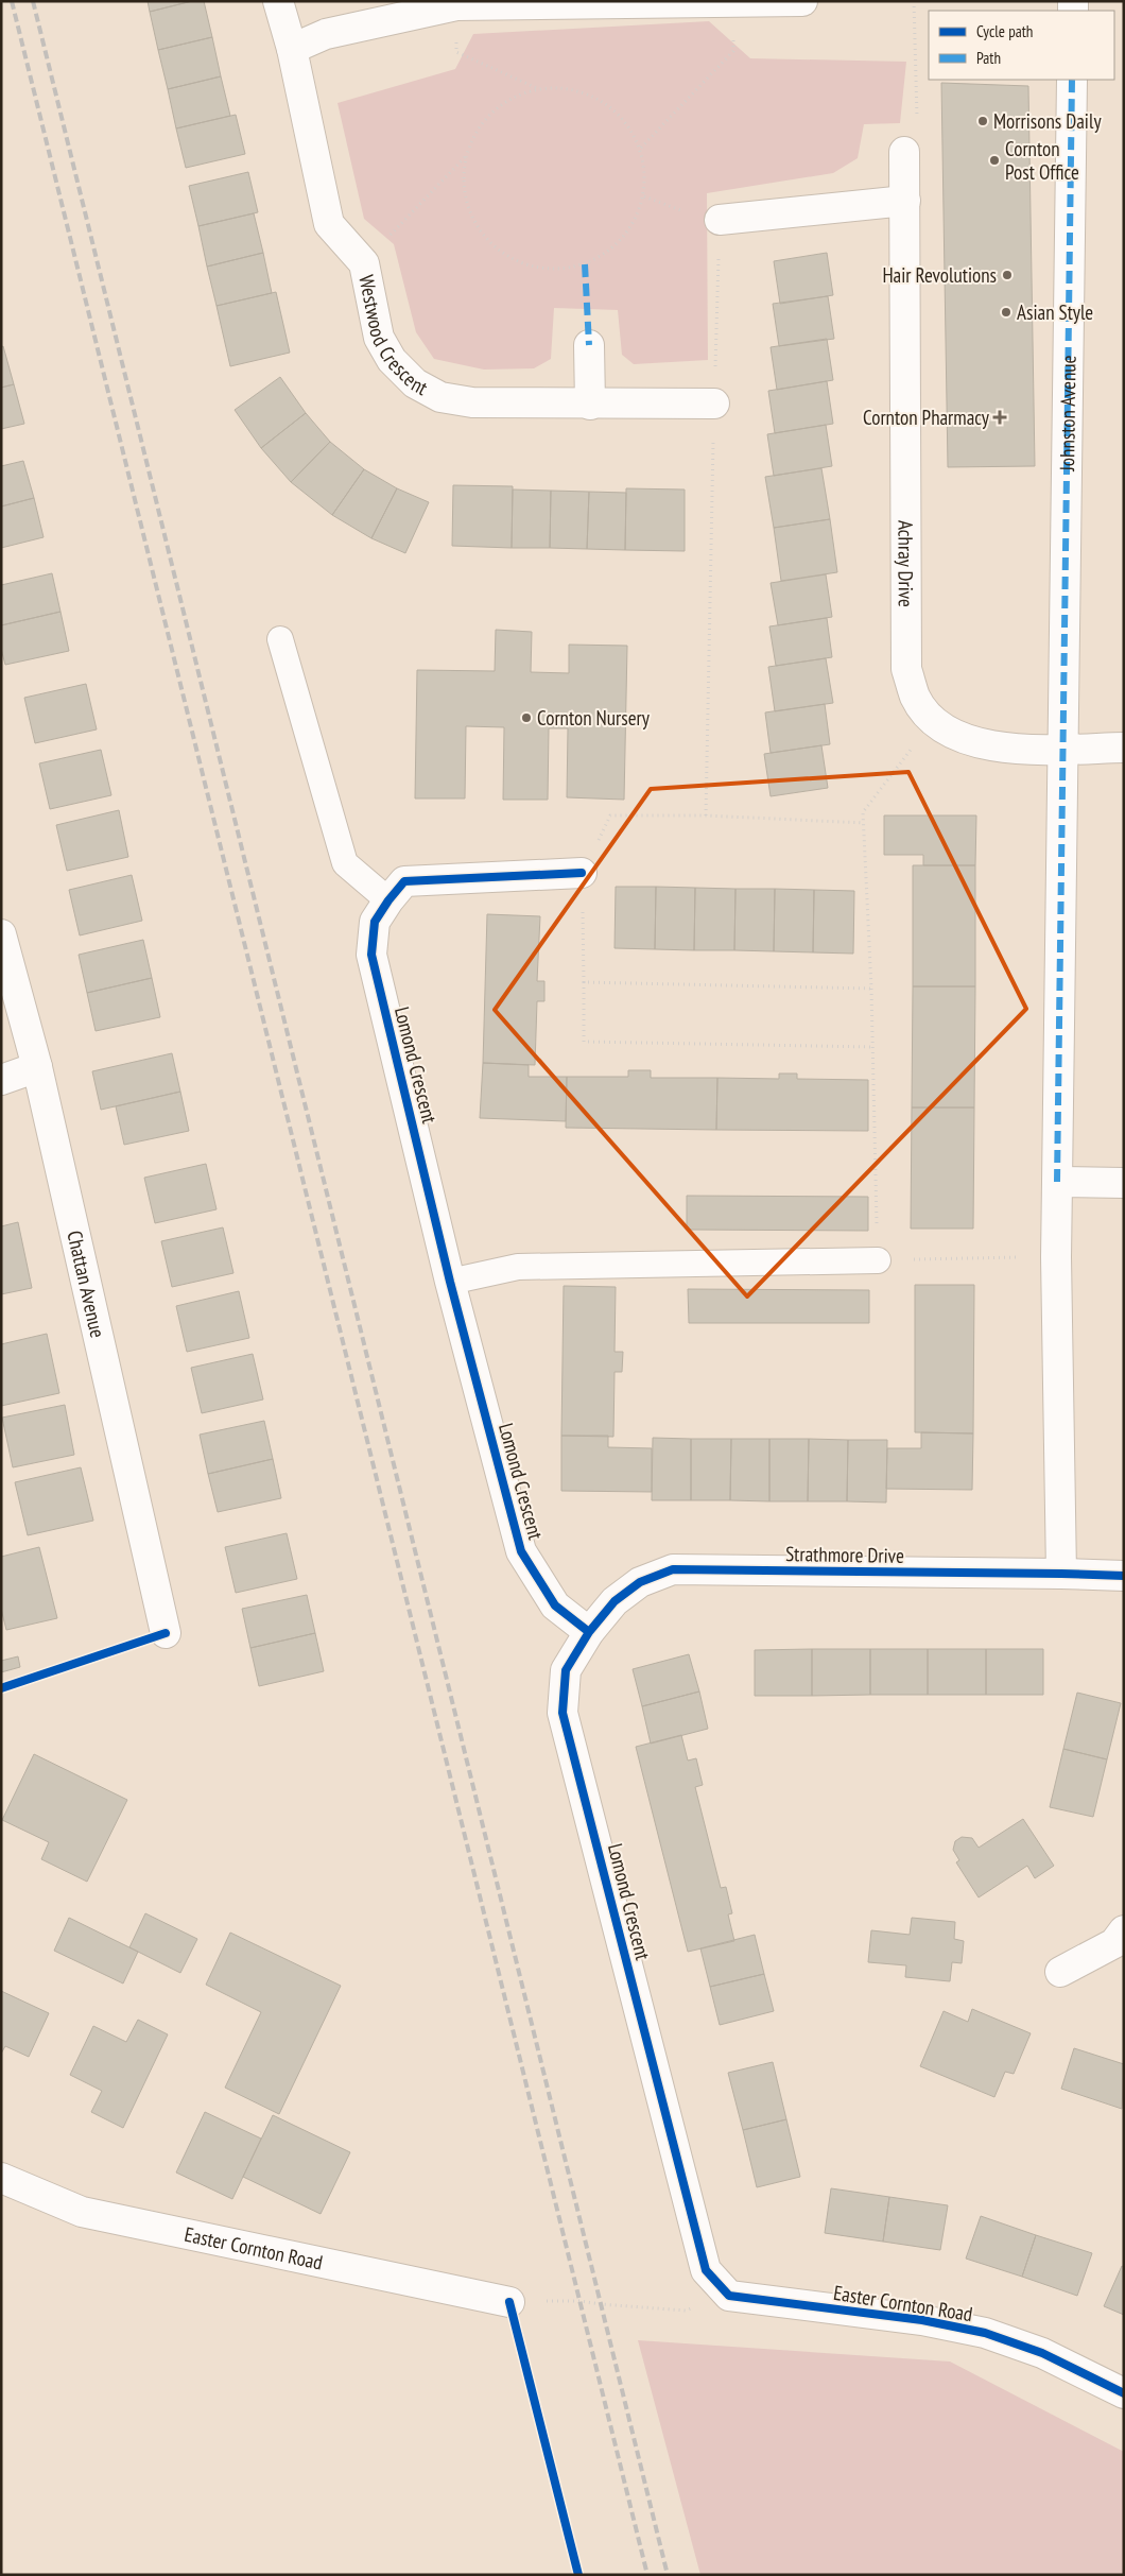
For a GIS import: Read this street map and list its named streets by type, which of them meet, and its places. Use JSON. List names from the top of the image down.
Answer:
{
  "streets": {
    "street": [
      "Westwood Crescent",
      "Johnston Avenue",
      "Achray Drive",
      "Lomond Crescent",
      "Chattan Avenue",
      "Strathmore Drive",
      "Easter Cornton Road"
    ]
  },
  "crossings": [
    ["Johnston Avenue", "Achray Drive"],
    ["Lomond Crescent", "Strathmore Drive"],
    ["Lomond Crescent", "Easter Cornton Road"]
  ],
  "places": {
    "other": [
      "Morrisons Daily",
      "Cornton Post Office",
      "Hair Revolutions",
      "Asian Style",
      "Cornton Nursery"
    ],
    "health": ["Cornton Pharmacy"]
  },
  "legend": ["Cycle path", "Path"]
}
